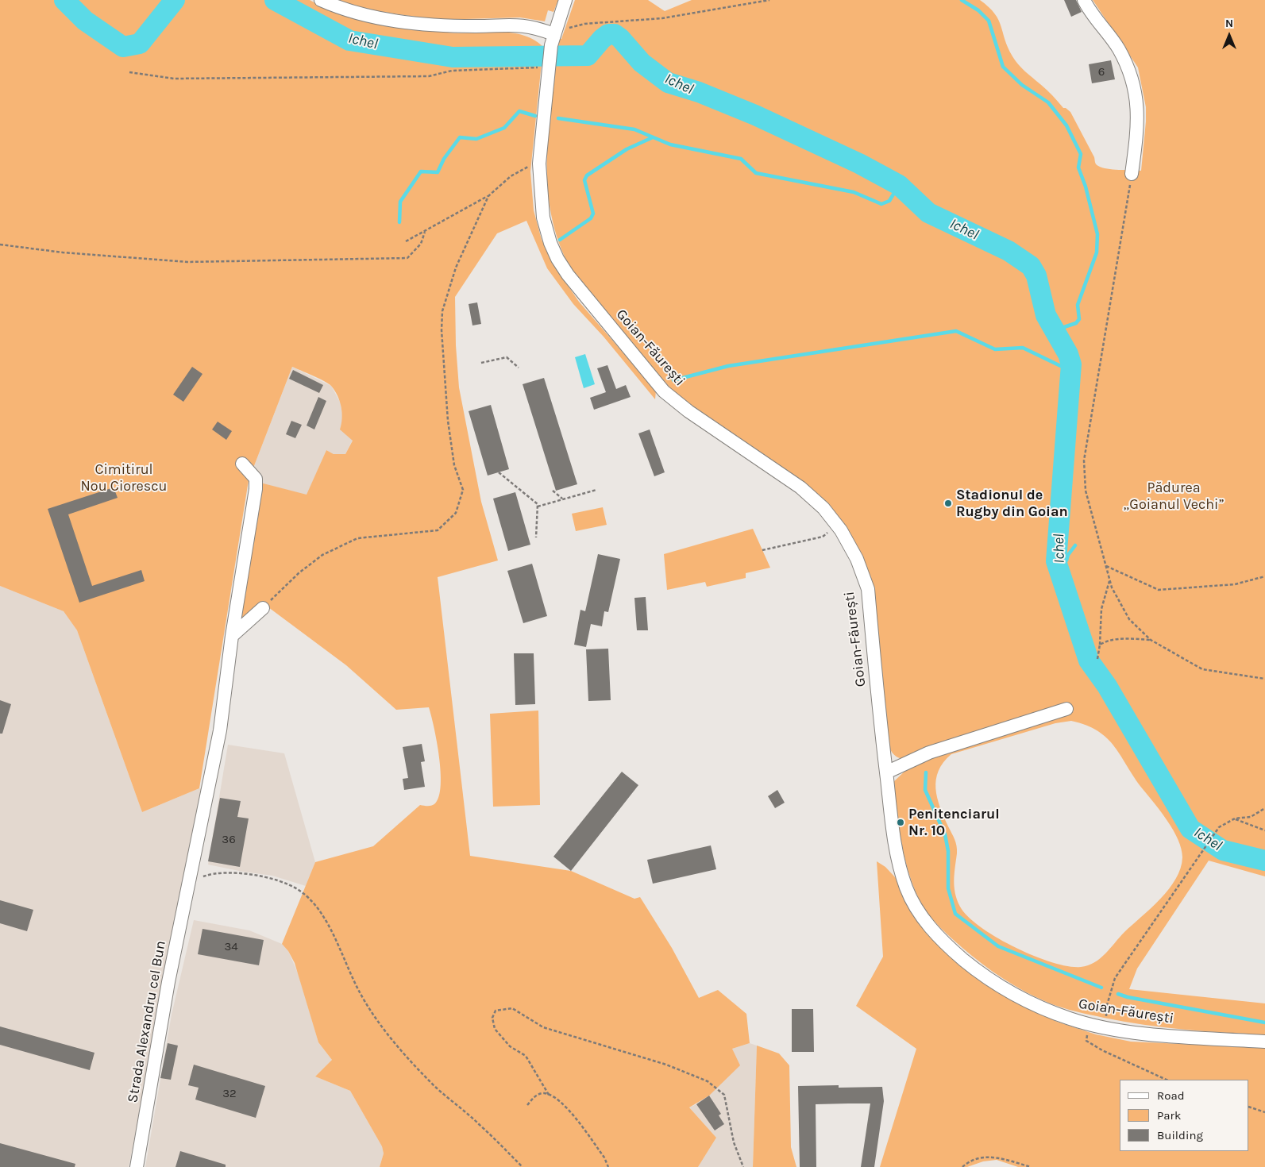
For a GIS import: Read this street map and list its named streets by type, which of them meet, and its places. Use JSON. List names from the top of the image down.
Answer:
{
  "streets": {
    "street": ["Goian-Făurești", "Strada Alexandru cel Bun"]
  },
  "water": ["Ichel"],
  "parks": ["Cimitirul Nou Ciorescu", "Pădurea „Goianul Vechi”"],
  "places": ["Stadionul de Rugby din Goian", "Penitenciarul Nr. 10"],
  "house_numbers": [
    "6",
    "36",
    "34",
    "32"
  ],
  "legend": ["Road", "Park", "Building"],
  "north": "top"
}
